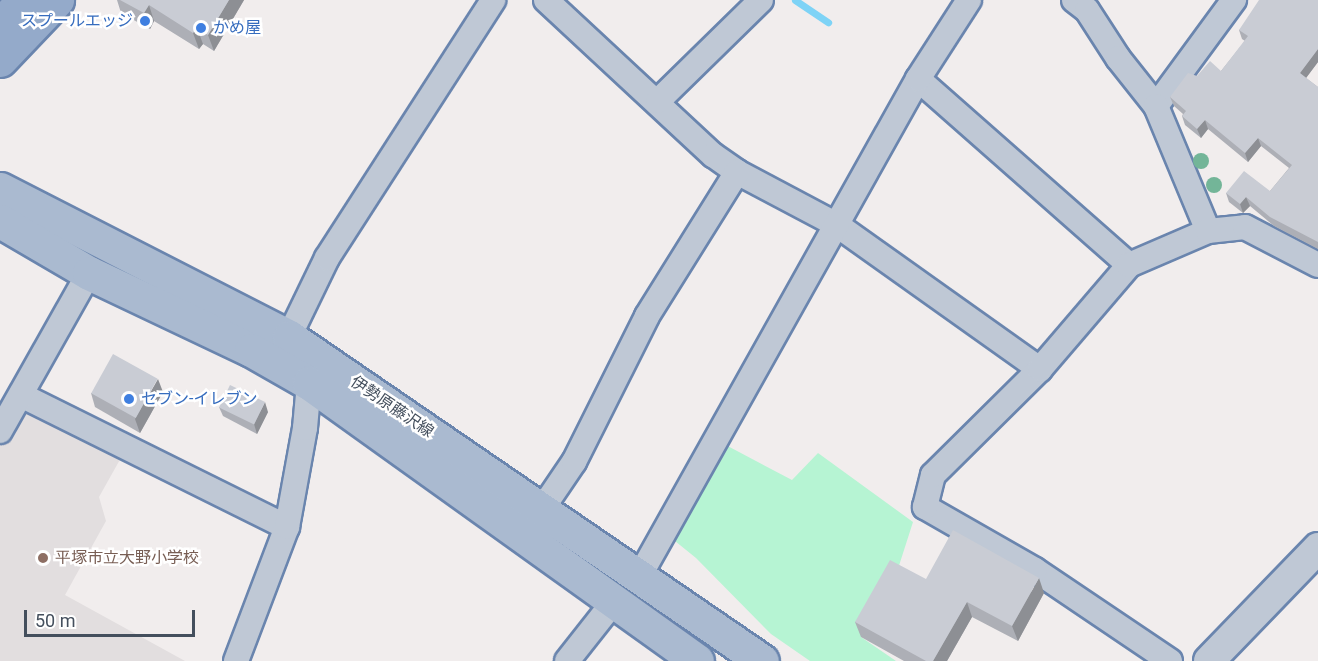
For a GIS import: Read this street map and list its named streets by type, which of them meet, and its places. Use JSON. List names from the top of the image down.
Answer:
{
  "streets": {
    "main road": ["伊勢原藤沢線"]
  },
  "places": [
    "スプールエッジ",
    "かめ屋",
    "セブン-イレブン",
    "平塚市立大野小学校"
  ],
  "scale_bar": "50 m"
}
